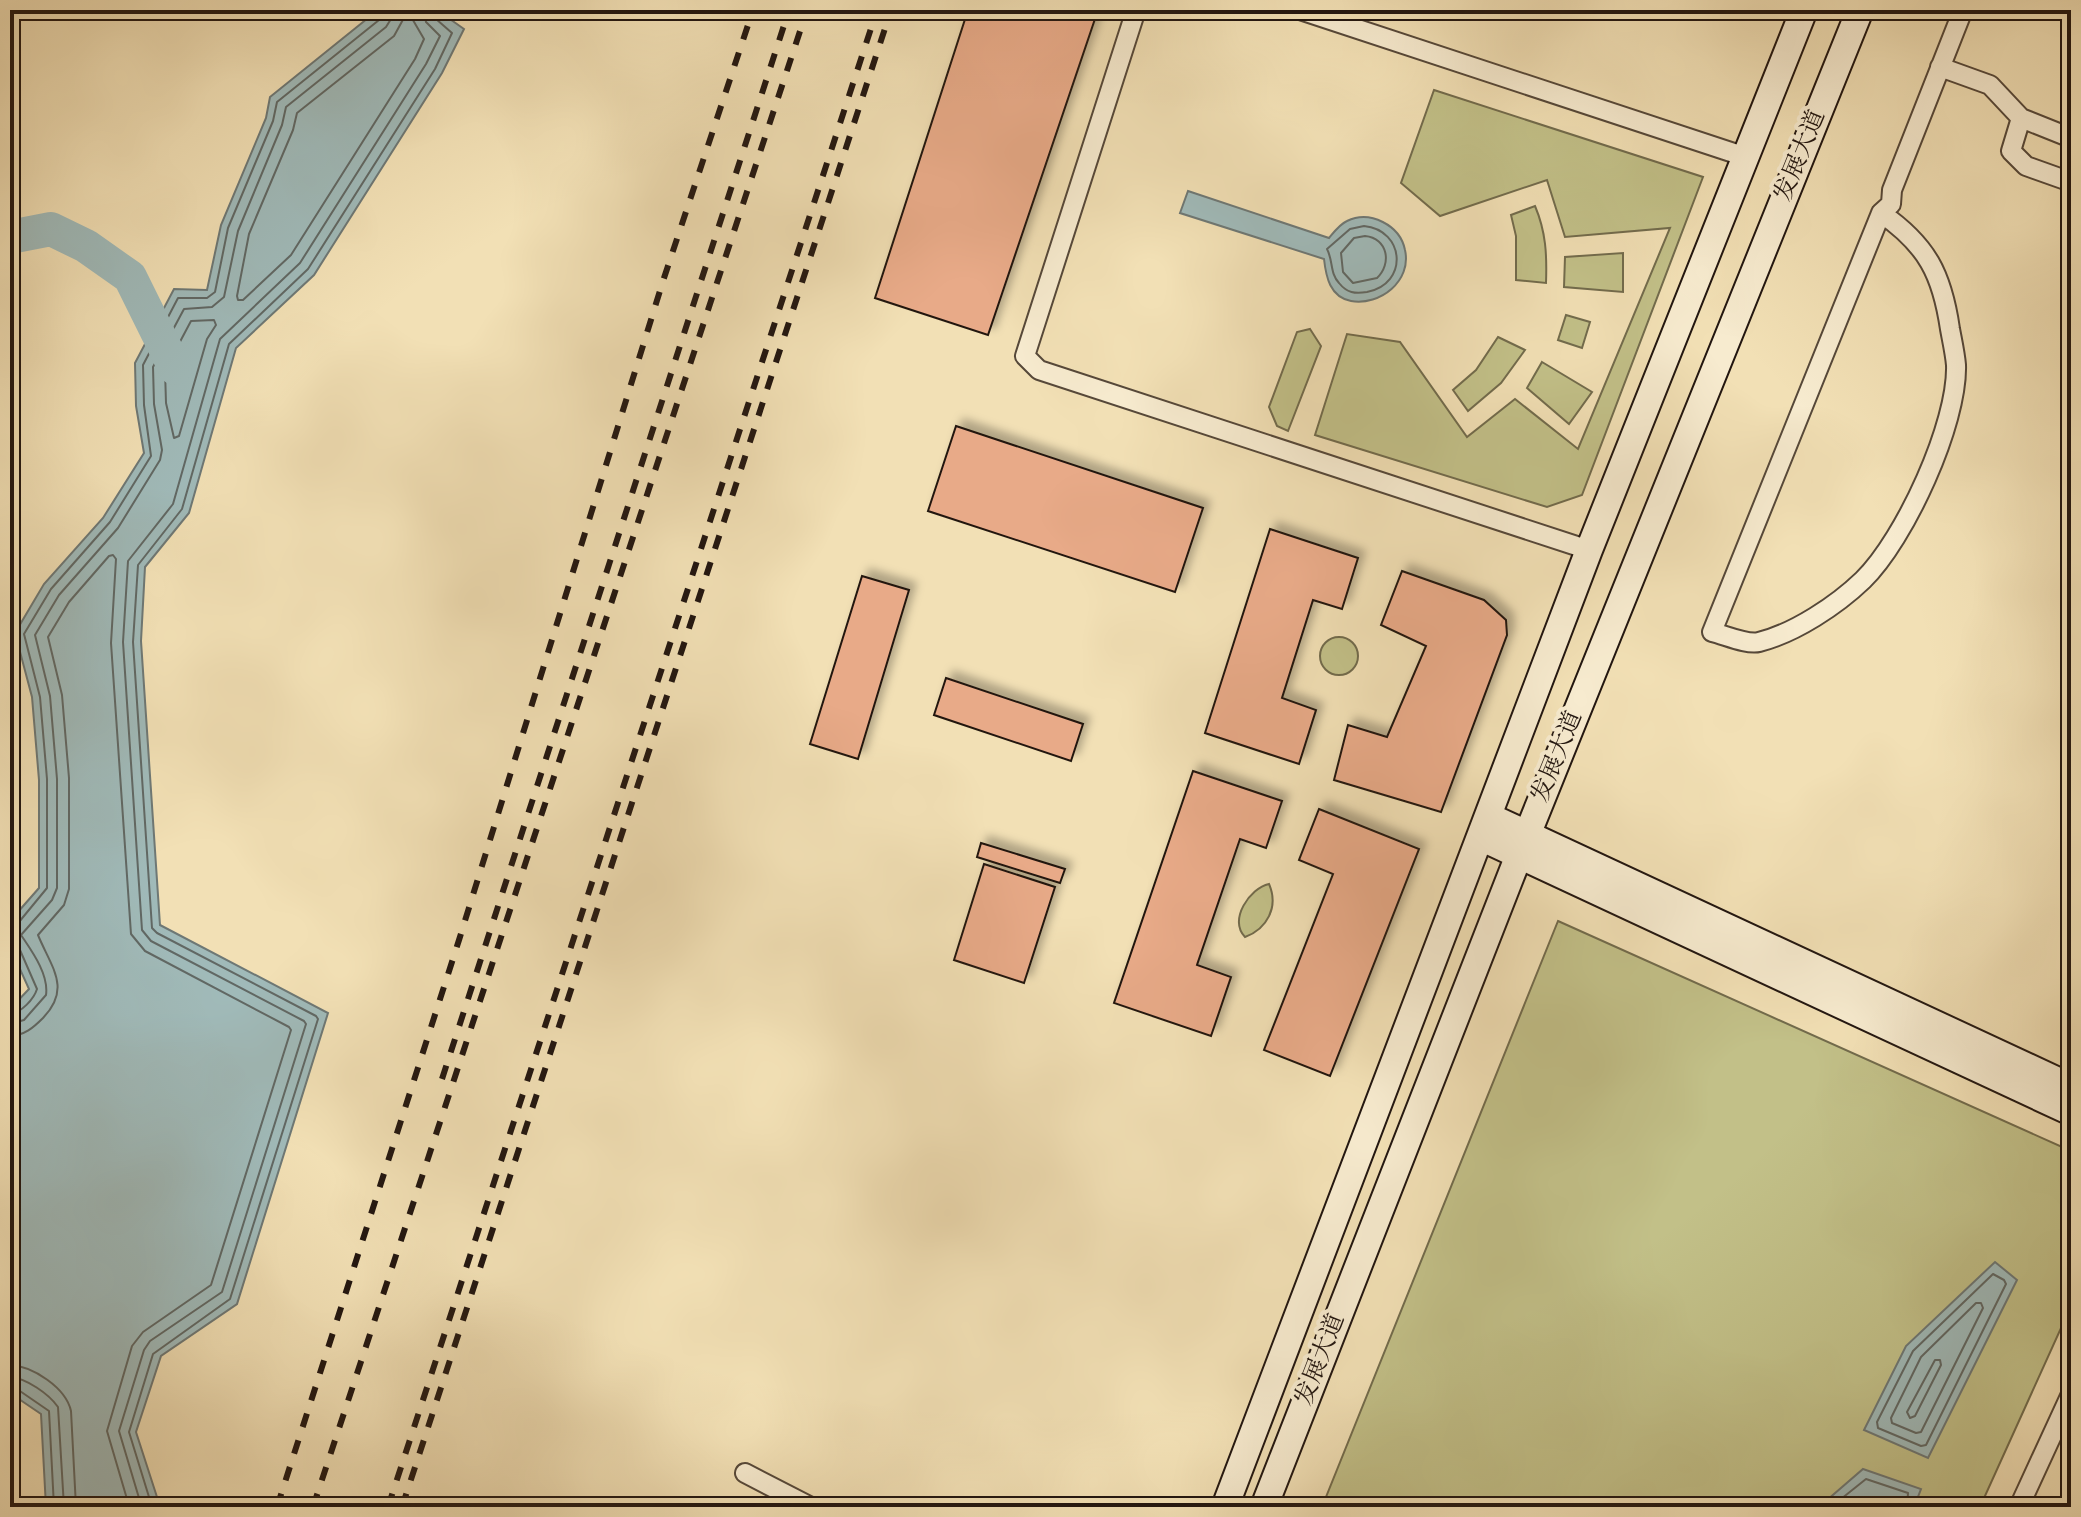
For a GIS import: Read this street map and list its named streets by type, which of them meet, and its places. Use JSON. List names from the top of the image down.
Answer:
{
  "streets": {
    "main road": ["发展大道"]
  }
}
